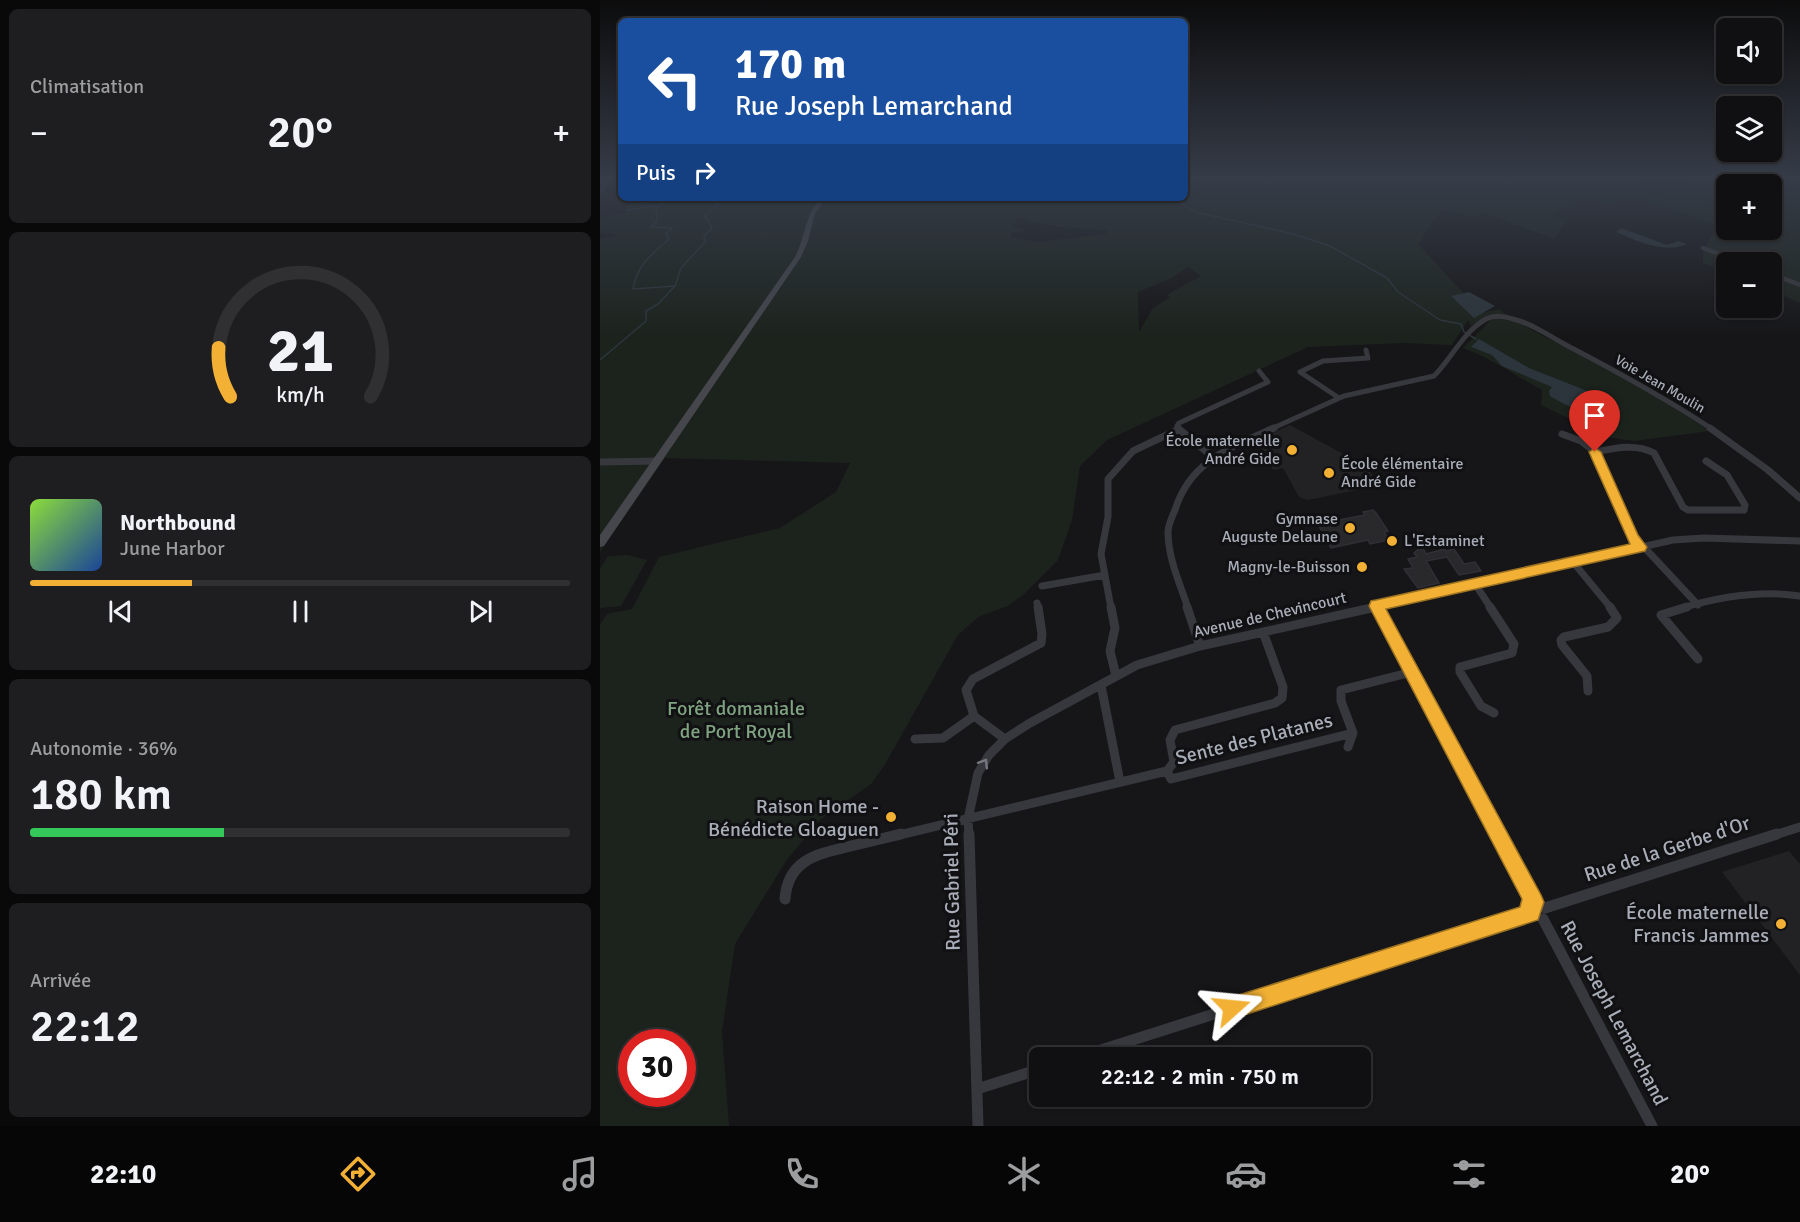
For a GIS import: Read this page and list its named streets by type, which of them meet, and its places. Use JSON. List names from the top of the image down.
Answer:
{
  "streets": {
    "street": [
      "Voie Jean Moulin",
      "Avenue de Chevincourt",
      "Sente des Platanes",
      "Rue de la Gerbe d'Or",
      "Rue Gabriel Péri",
      "Rue Joseph Lemarchand"
    ]
  },
  "crossings": [
    ["Avenue de Chevincourt", "Rue Gabriel Péri"],
    ["Avenue de Chevincourt", "Rue Joseph Lemarchand"],
    ["Rue de la Gerbe d'Or", "Rue Joseph Lemarchand"]
  ],
  "parks": ["Forêt domaniale de Port Royal"],
  "places": [
    "École maternelle André Gide",
    "École élémentaire André Gide",
    "Gymnase Auguste Delaune",
    "L'Estaminet",
    "Magny-le-Buisson",
    "Raison Home - Bénédicte Gloaguen",
    "École maternelle Francis Jammes"
  ],
  "page": {
    "tile": [
      "Climatisation",
      ["Autonomie · 36%", "180 km"],
      ["Arrivée", "22:12"]
    ],
    "map_buttons": ["+", "−"],
    "turn": ["170 m", "Rue Joseph Lemarchand"],
    "heat": ["−", "20°", "+"],
    "then": "Puis",
    "song": ["Northbound", "June Harbor"],
    "limit": "30",
    "trip": "22:12 · 2 min · 750 m",
    "tabs": ["22:10", "20°"],
    "gauge": ["21", "km/h"]
  }
}
